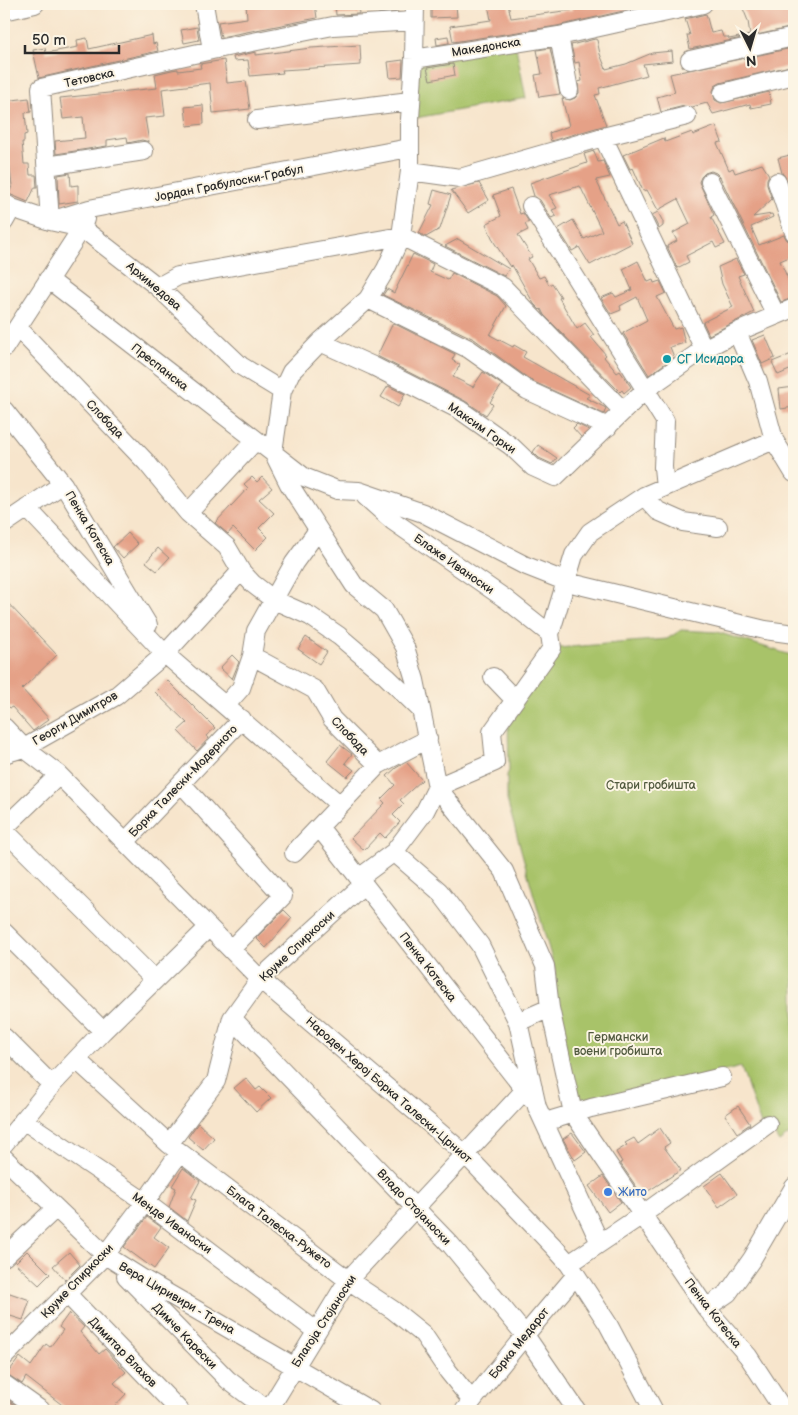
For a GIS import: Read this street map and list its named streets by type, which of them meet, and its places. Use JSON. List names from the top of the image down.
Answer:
{
  "streets": {
    "street": [
      "Македонска",
      "Тетовска",
      "Јордан Грабулоски-Грабул",
      "Архимедова",
      "Преспанска",
      "Слобода",
      "Максим Горки",
      "Пенка Котеска",
      "Блаже Иваноски",
      "Георги Димитров",
      "Борка Талески-Модерното",
      "Круме Спиркоски",
      "Народен Херој Борка Талески-Црниот",
      "Владо Стојаноски",
      "Менде Иваноски",
      "Блага Талеска-Ружето",
      "Вера Циривири - Трена",
      "Благоја Стојаноски",
      "Димче Карески",
      "Борка Медарот",
      "Димитар Влахов"
    ]
  },
  "crossings": [
    ["Тетовска", "Јордан Грабулоски-Грабул"],
    ["Тетовска", "Архимедова"],
    ["Јордан Грабулоски-Грабул", "Архимедова"],
    ["Преспанска", "Блаже Иваноски"],
    ["Пенка Котеска", "Георги Димитров"],
    ["Пенка Котеска", "Борка Талески-Модерното"],
    ["Пенка Котеска", "Круме Спиркоски"],
    ["Пенка Котеска", "Благоја Стојаноски"],
    ["Георги Димитров", "Народен Херој Борка Талески-Црниот"],
    ["Борка Талески-Модерното", "Народен Херој Борка Талески-Црниот"],
    ["Круме Спиркоски", "Народен Херој Борка Талески-Црниот"],
    ["Круме Спиркоски", "Владо Стојаноски"],
    ["Круме Спиркоски", "Менде Иваноски"],
    ["Круме Спиркоски", "Блага Талеска-Ружето"],
    ["Круме Спиркоски", "Вера Циривири - Трена"],
    ["Круме Спиркоски", "Димче Карески"],
    ["Круме Спиркоски", "Димитар Влахов"],
    ["Народен Херој Борка Талески-Црниот", "Благоја Стојаноски"],
    ["Народен Херој Борка Талески-Црниот", "Борка Медарот"],
    ["Владо Стојаноски", "Благоја Стојаноски"],
    ["Владо Стојаноски", "Борка Медарот"],
    ["Менде Иваноски", "Благоја Стојаноски"],
    ["Блага Талеска-Ружето", "Благоја Стојаноски"],
    ["Блага Талеска-Ружето", "Борка Медарот"],
    ["Вера Циривири - Трена", "Благоја Стојаноски"],
    ["Вера Циривири - Трена", "Димче Карески"],
    ["Благоја Стојаноски", "Димче Карески"]
  ],
  "parks": ["Стари гробишта", "Германски воени гробишта"],
  "places": ["СГ Исидора", "Жито"],
  "scale_bar": "50 m",
  "north": "bottom"
}
